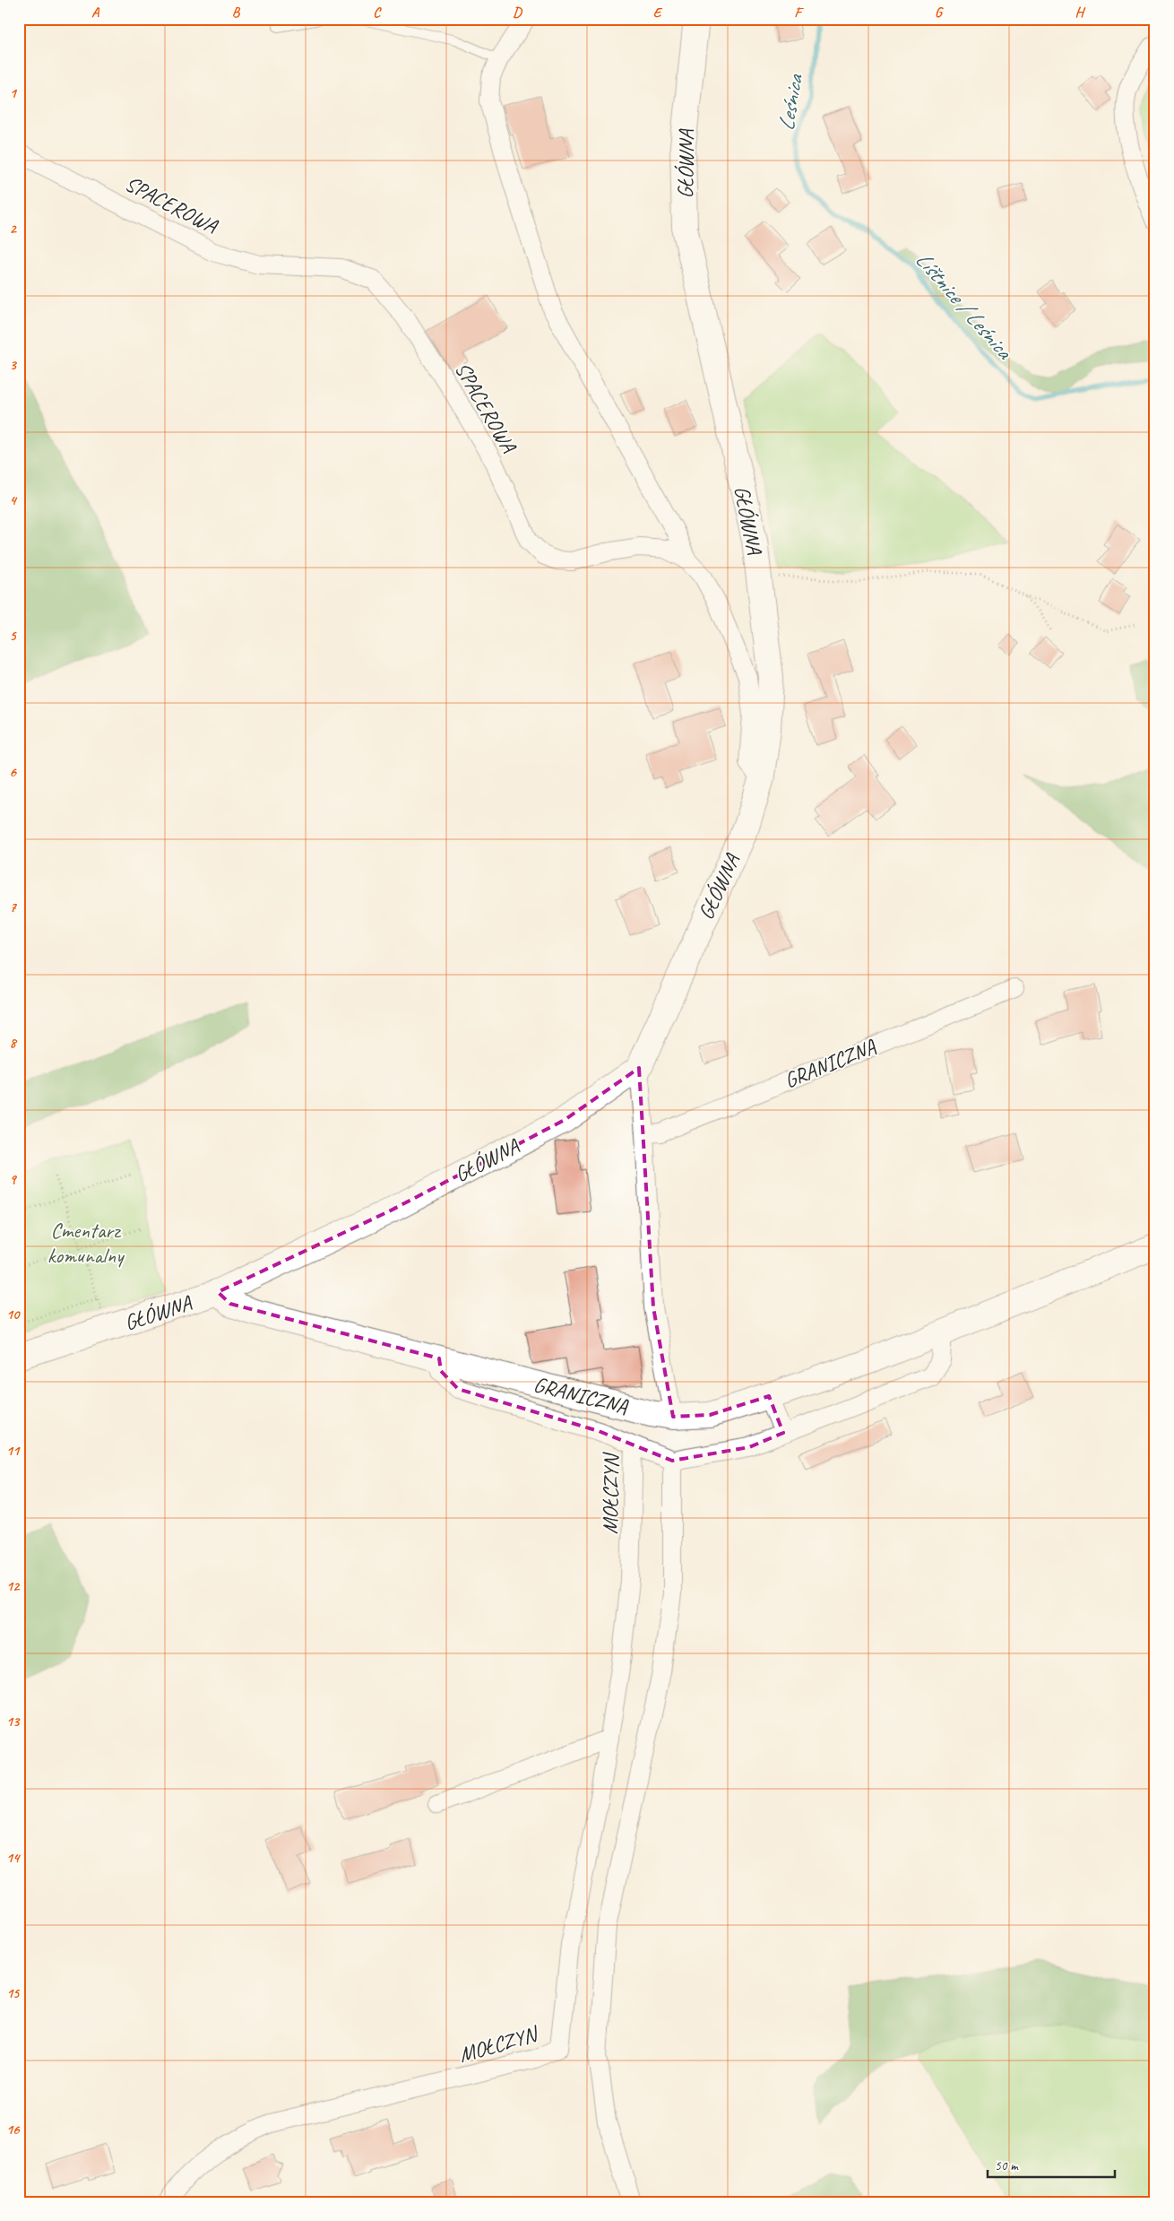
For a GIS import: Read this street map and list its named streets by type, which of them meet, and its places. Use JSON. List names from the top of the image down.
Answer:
{
  "streets": {
    "street": [
      "GŁÓWNA",
      "SPACEROWA",
      "GRANICZNA",
      "MOŁCZYN"
    ]
  },
  "crossings": [
    ["GŁÓWNA", "SPACEROWA"],
    ["GŁÓWNA", "GRANICZNA"],
    ["GRANICZNA", "MOŁCZYN"]
  ],
  "water": ["Leśnica", "Líštnice / Leśnica"],
  "parks": ["Cmentarz komunalny"],
  "scale_bar": "50 m",
  "grid": {
    "columns": [
      "A",
      "B",
      "C",
      "D",
      "E",
      "F",
      "G",
      "H"
    ],
    "rows": [
      "1",
      "2",
      "3",
      "4",
      "5",
      "6",
      "7",
      "8",
      "9",
      "10",
      "11",
      "12",
      "13",
      "14",
      "15",
      "16"
    ]
  }
}
